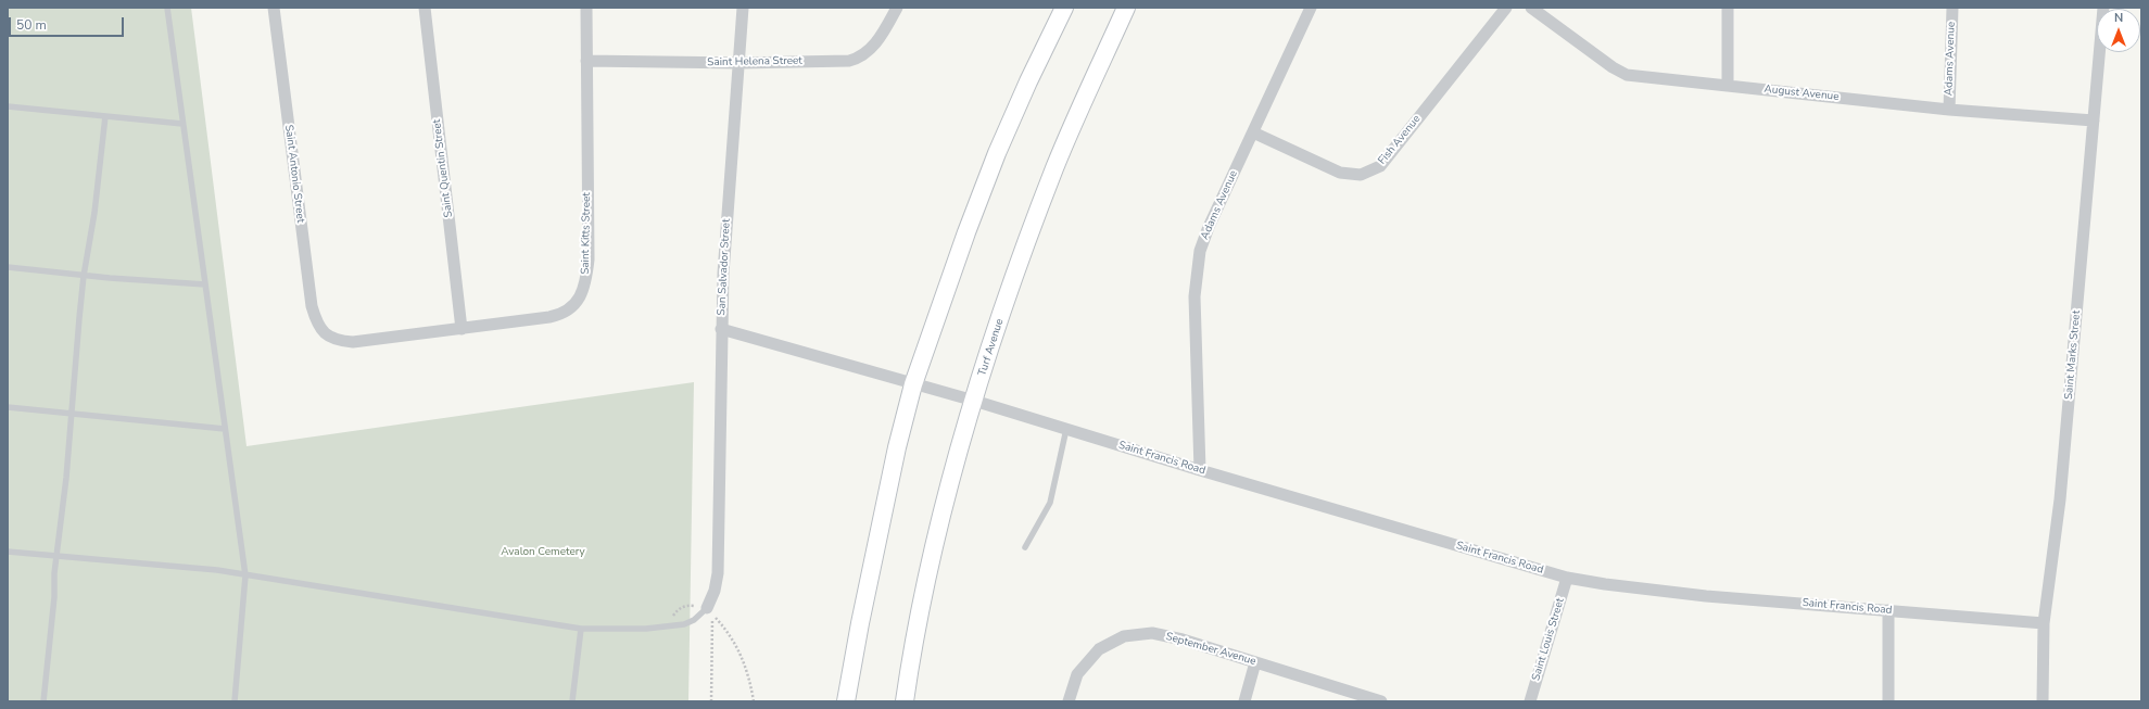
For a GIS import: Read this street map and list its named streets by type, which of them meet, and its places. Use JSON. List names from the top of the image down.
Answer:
{
  "streets": {
    "main road": ["Turf Avenue"],
    "street": [
      "Adams Avenue",
      "Saint Helena Street",
      "August Avenue",
      "Fish Avenue",
      "Saint Quentin Street",
      "Saint Antonio Street",
      "Saint Kitts Street",
      "San Salvador Street",
      "Saint Marks Street",
      "Saint Francis Road",
      "Saint Louis Street",
      "September Avenue"
    ]
  },
  "crossings": [
    ["Adams Avenue", "August Avenue"],
    ["Adams Avenue", "Fish Avenue"],
    ["Adams Avenue", "Saint Francis Road"],
    ["Saint Helena Street", "Saint Kitts Street"],
    ["Saint Helena Street", "San Salvador Street"],
    ["August Avenue", "Saint Marks Street"],
    ["Saint Quentin Street", "Saint Kitts Street"],
    ["Saint Antonio Street", "Saint Kitts Street"],
    ["San Salvador Street", "Turf Avenue"],
    ["San Salvador Street", "Saint Francis Road"],
    ["Turf Avenue", "Saint Francis Road"],
    ["Saint Marks Street", "Saint Francis Road"],
    ["Saint Francis Road", "Saint Louis Street"]
  ],
  "parks": ["Avalon Cemetery"],
  "scale_bar": "50 m",
  "north": "top"
}
